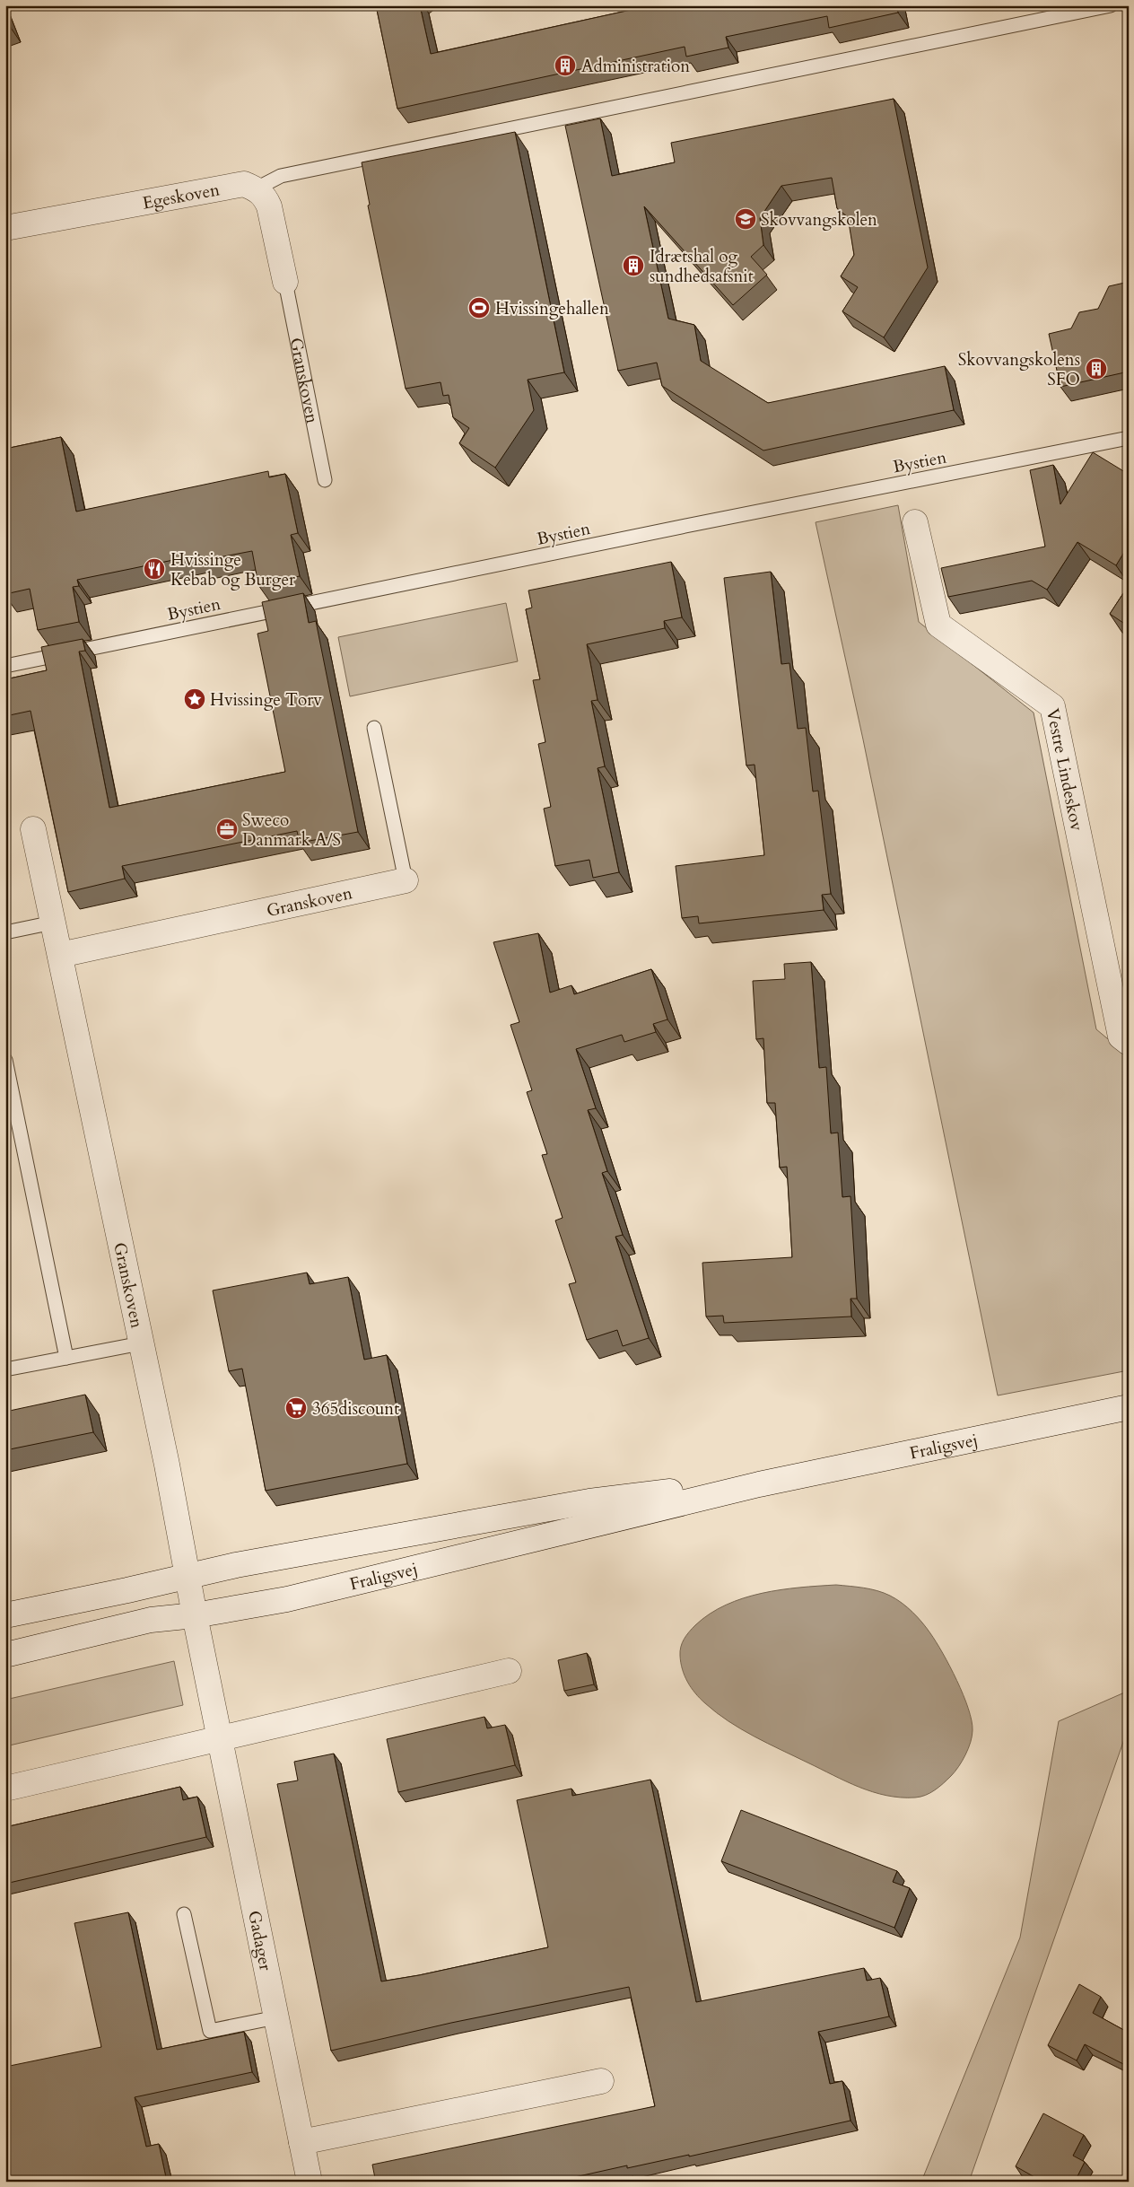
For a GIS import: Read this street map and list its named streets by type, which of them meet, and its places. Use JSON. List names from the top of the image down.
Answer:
{
  "streets": {
    "street": [
      "Egeskoven",
      "Granskoven",
      "Vestre Lindeskov",
      "Fraligsvej",
      "Gadager"
    ],
    "lane": ["Bystien"]
  },
  "crossings": [
    ["Granskoven", "Fraligsvej"],
    ["Granskoven", "Gadager"],
    ["Fraligsvej", "Gadager"]
  ],
  "places": {
    "building": ["Administration", "Idrætshal og sundhedsafsnit", "Skovvangskolens SFO"],
    "school or university": ["Skovvangskolen"],
    "sports": ["Hvissingehallen"],
    "restaurant": ["Hvissinge Kebab og Burger"],
    "place": ["Hvissinge Torv"],
    "office": ["Sweco Danmark A/S"],
    "supermarket": ["365discount"]
  }
}
